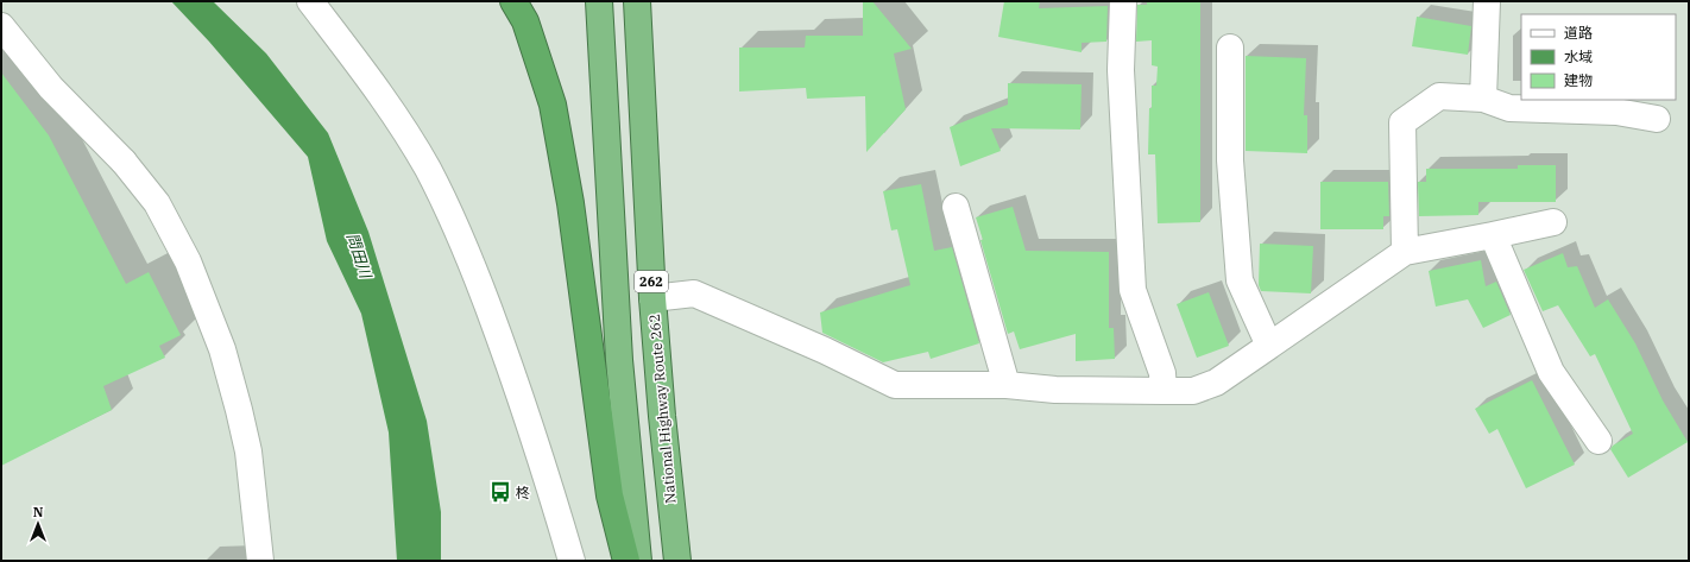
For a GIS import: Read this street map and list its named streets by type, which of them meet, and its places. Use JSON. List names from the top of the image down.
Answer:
{
  "streets": {
    "highway": ["262", "National Highway Route 262"]
  },
  "water": ["問田川"],
  "places": {
    "bus stop": ["柊"]
  },
  "legend": ["道路", "水域", "建物"],
  "north": "top"
}
